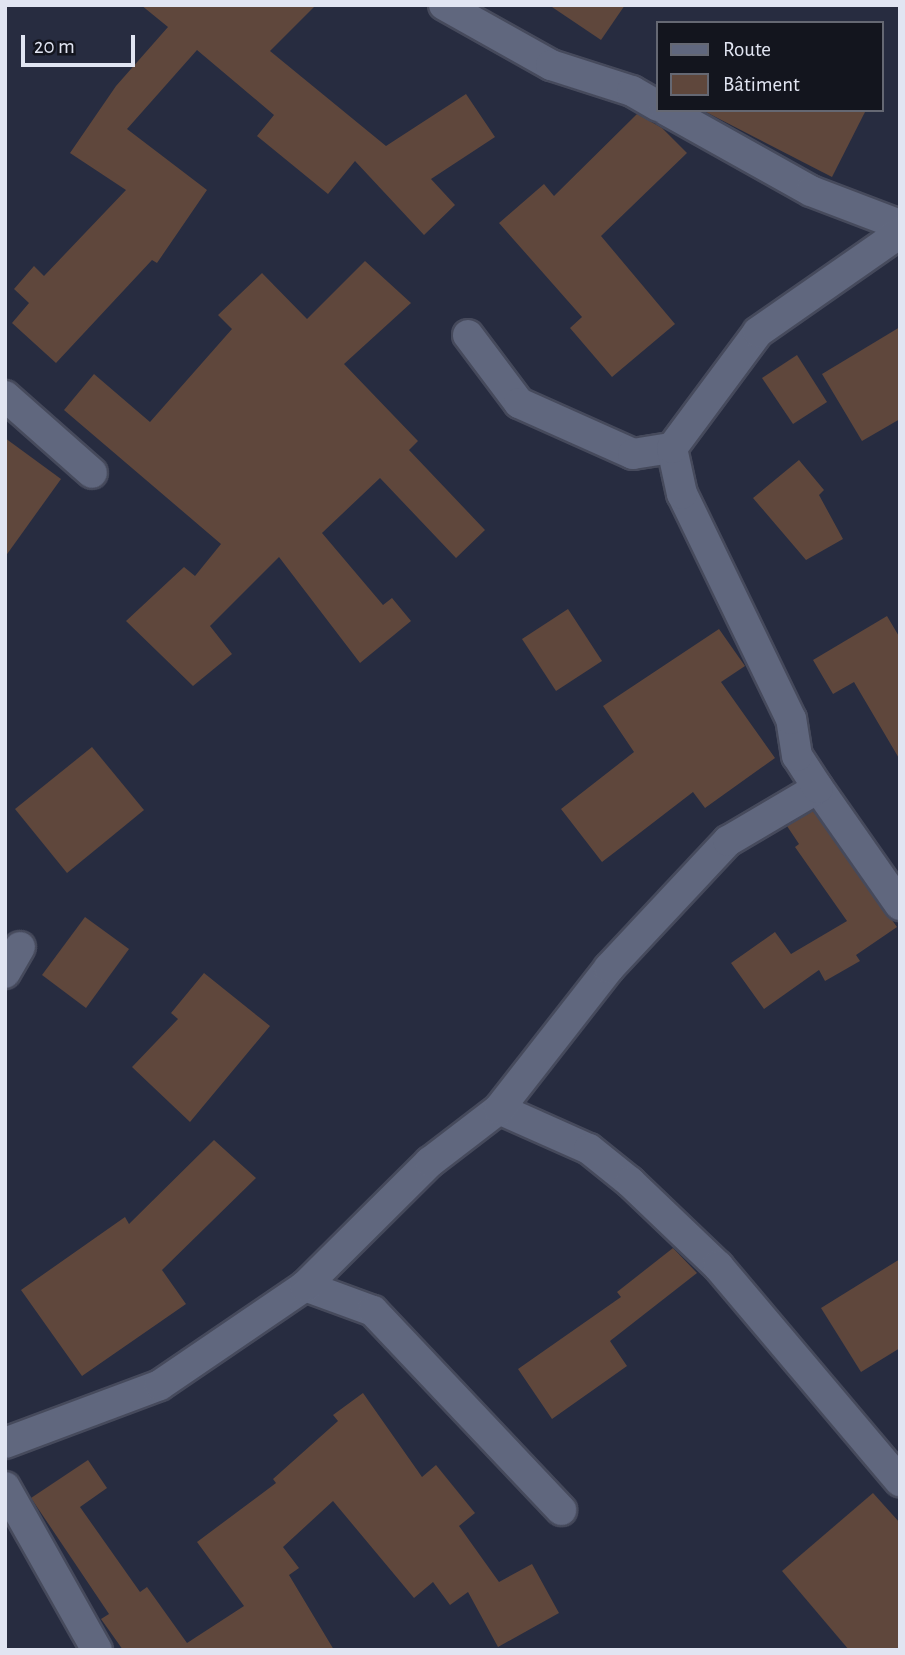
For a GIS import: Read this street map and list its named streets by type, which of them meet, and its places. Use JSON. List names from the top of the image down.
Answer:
{
  "legend": ["Route", "Bâtiment"],
  "scale_bar": "20 m"
}
